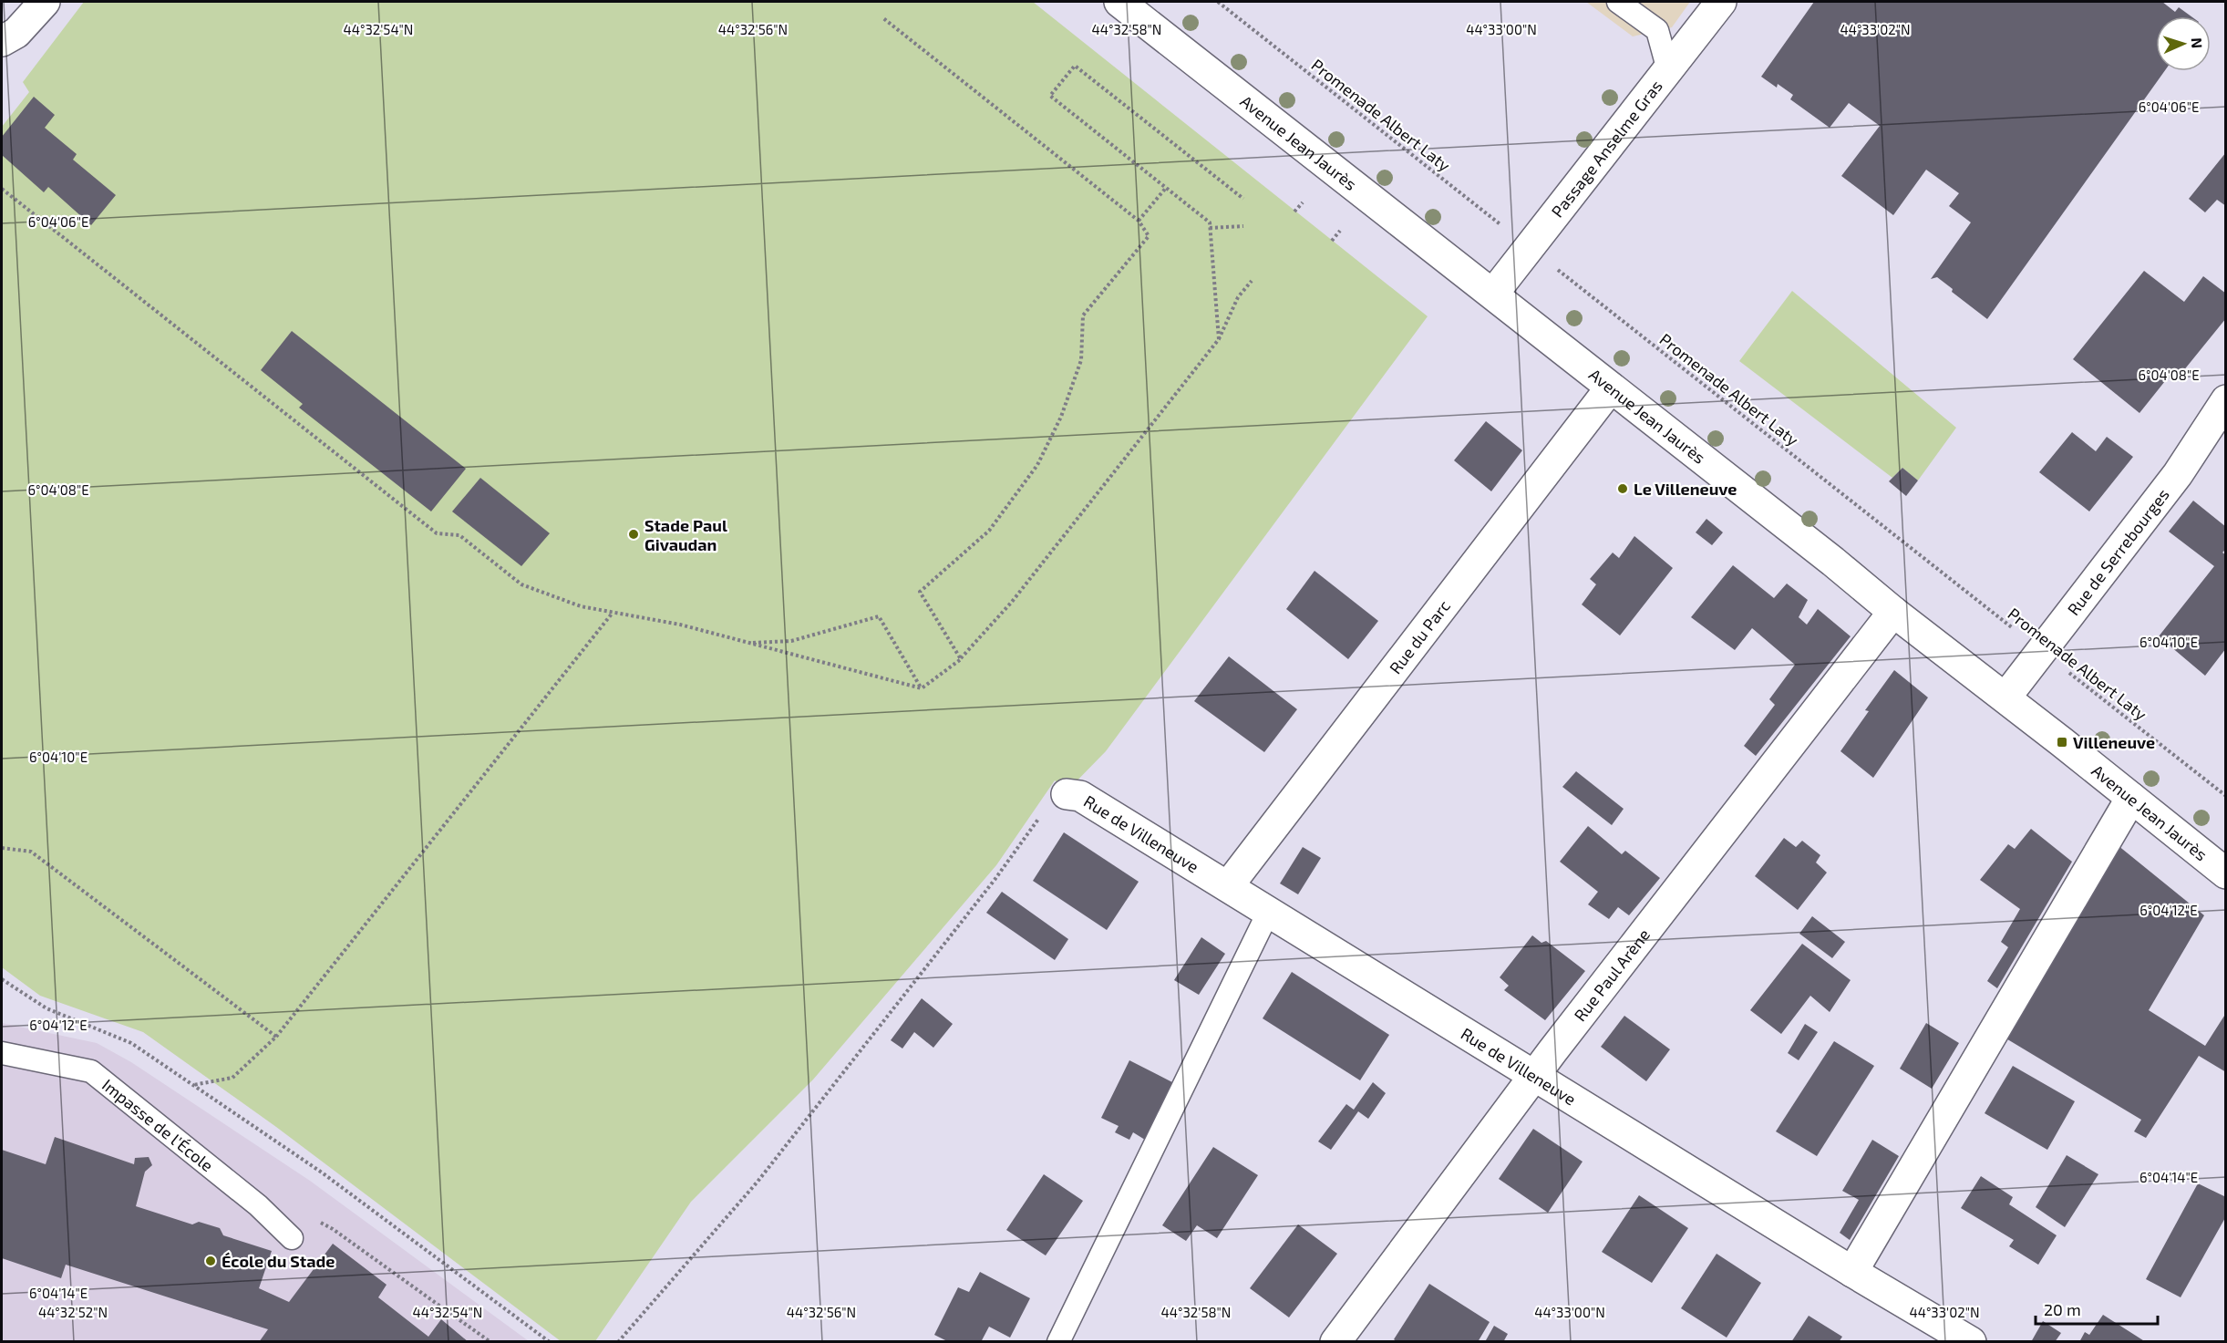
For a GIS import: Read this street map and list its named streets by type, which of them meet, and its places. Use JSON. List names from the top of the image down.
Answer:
{
  "streets": {
    "street": [
      "Avenue Jean Jaurès",
      "Passage Anselme Gras",
      "Rue de Serrebourges",
      "Rue du Parc",
      "Rue de Villeneuve",
      "Rue Paul Arène"
    ],
    "lane": ["Impasse de l'École"],
    "path": ["Promenade Albert Laty"]
  },
  "crossings": [
    ["Promenade Albert Laty", "Passage Anselme Gras"],
    ["Promenade Albert Laty", "Rue de Serrebourges"],
    ["Avenue Jean Jaurès", "Passage Anselme Gras"],
    ["Avenue Jean Jaurès", "Rue de Serrebourges"],
    ["Avenue Jean Jaurès", "Rue du Parc"],
    ["Avenue Jean Jaurès", "Rue Paul Arène"],
    ["Rue du Parc", "Rue de Villeneuve"],
    ["Rue de Villeneuve", "Rue Paul Arène"]
  ],
  "places": {
    "other": ["Le Villeneuve", "Stade Paul Givaudan", "École du Stade"],
    "transit": ["Villeneuve"]
  },
  "scale_bar": "20 m",
  "north": "right",
  "coordinates": [
    "44°32'54\"N",
    "44°32'56\"N",
    "44°32'58\"N",
    "44°33'00\"N",
    "44°33'02\"N",
    "6°04'06\"E",
    "6°04'08\"E",
    "6°04'10\"E",
    "6°04'12\"E",
    "6°04'14\"E",
    "44°32'52\"N"
  ]
}
